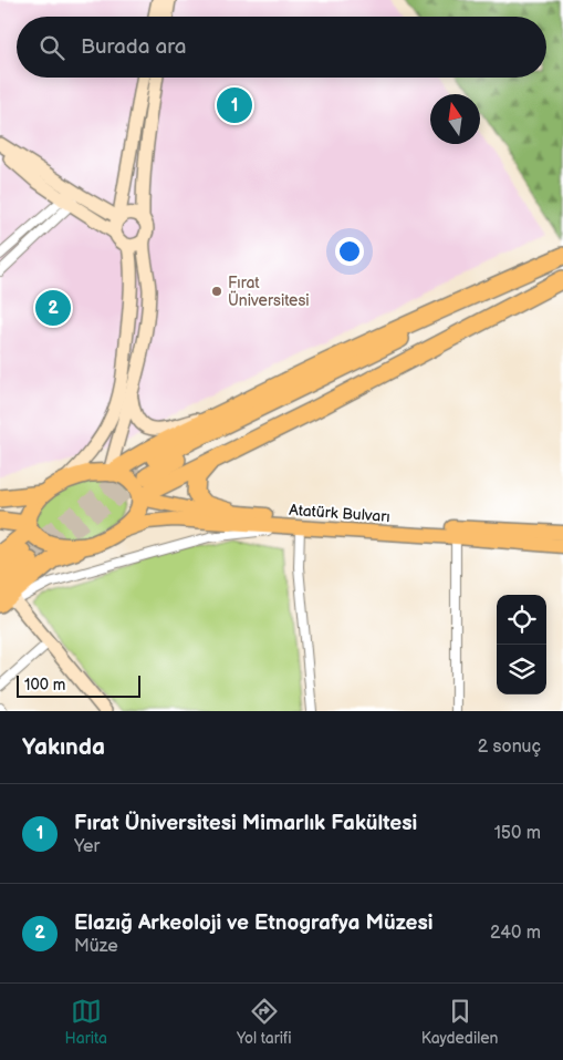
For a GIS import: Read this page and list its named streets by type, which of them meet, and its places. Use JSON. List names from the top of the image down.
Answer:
{
  "streets": {
    "main road": ["Atatürk Bulvarı"]
  },
  "places": ["Fırat Üniversitesi"],
  "scale_bar": "100 m",
  "north": "top",
  "page": {
    "search": "Burada ara",
    "pins": ["1", "2"],
    "scale": "100 m",
    "heading": ["Yakında", "2 sonuç"],
    "list": [
      {
        "mark": "1",
        "name": "Fırat Üniversitesi Mimarlık Fakültesi",
        "note": "Yer",
        "value": "150 m"
      },
      {
        "mark": "2",
        "name": "Elazığ Arkeoloji ve Etnografya Müzesi",
        "note": "Müze",
        "value": "240 m"
      }
    ],
    "nav": ["Harita", "Yol tarifi", "Kaydedilen"]
  }
}
